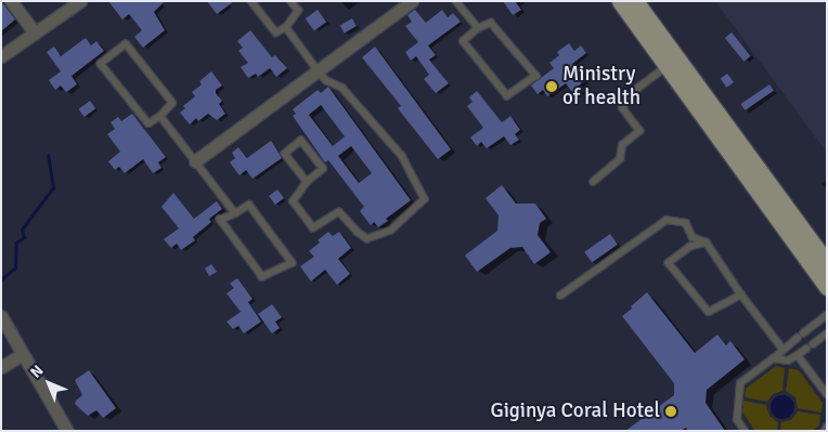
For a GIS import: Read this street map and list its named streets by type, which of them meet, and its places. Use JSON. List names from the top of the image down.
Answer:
{
  "places": ["Ministry of health", "Giginya Coral Hotel"],
  "north": "top left"
}
